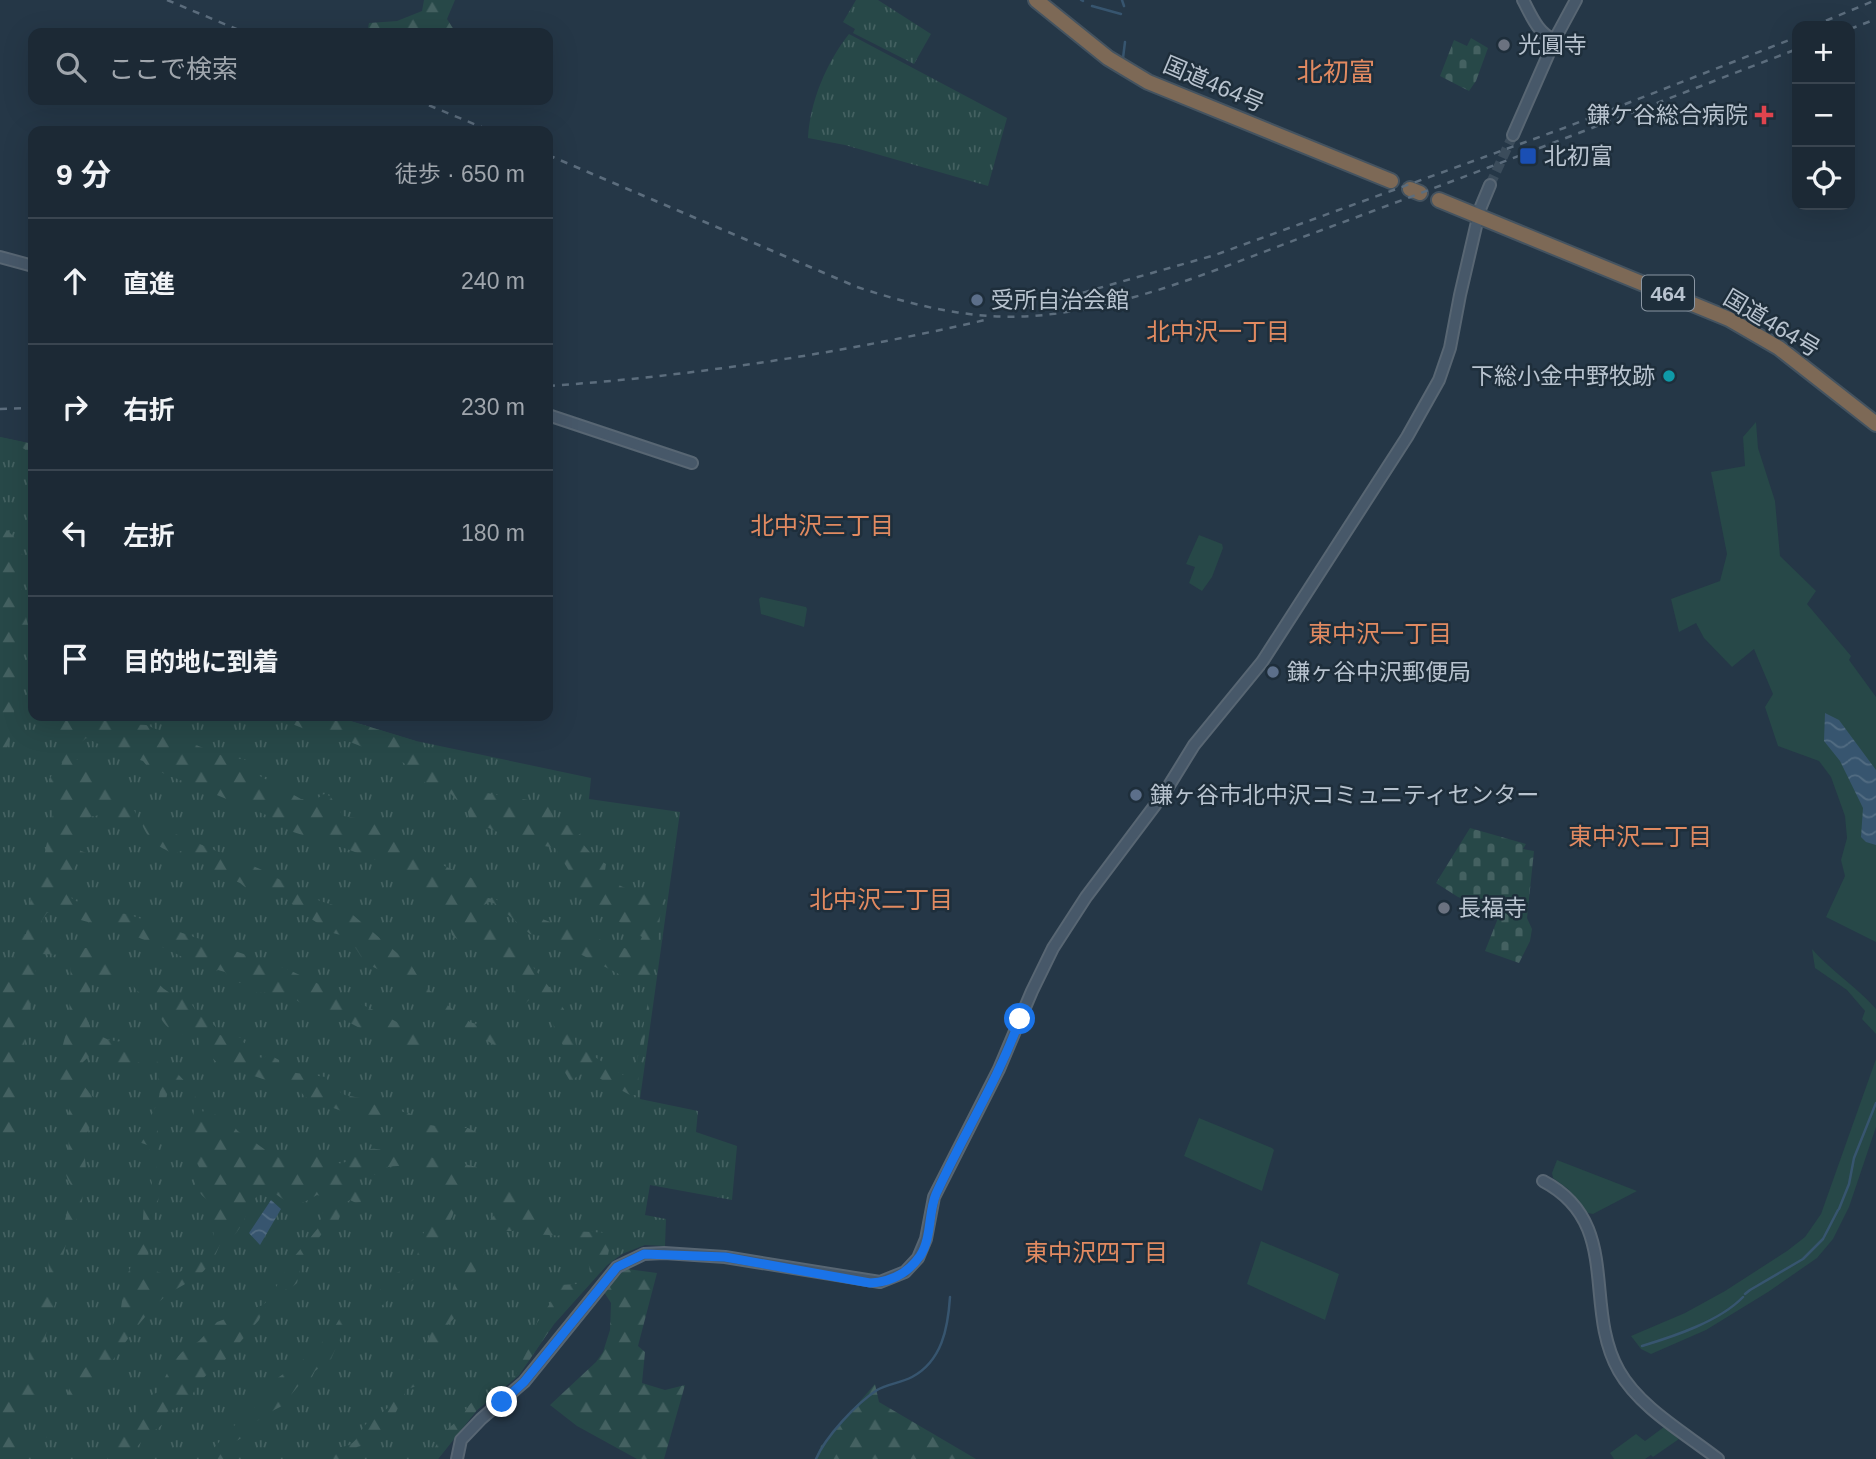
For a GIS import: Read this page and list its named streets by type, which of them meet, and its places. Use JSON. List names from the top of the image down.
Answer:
{
  "streets": {
    "highway": ["国道464号", "464"]
  },
  "districts": [
    "北初富",
    "北中沢一丁目",
    "北中沢三丁目",
    "東中沢一丁目",
    "東中沢二丁目",
    "北中沢二丁目",
    "東中沢四丁目"
  ],
  "places": {
    "other": [
      "光圓寺",
      "受所自治会館",
      "下総小金中野牧跡",
      "鎌ヶ谷中沢郵便局",
      "鎌ヶ谷市北中沢コミュニティセンター",
      "長福寺"
    ],
    "health": ["鎌ケ谷総合病院"],
    "transit": ["北初富"]
  },
  "page": {
    "map_buttons": ["+", "−"],
    "search": "ここで検索",
    "heading": ["9 分", "徒歩 · 650 m"],
    "list": [
      ["直進", "240 m"],
      ["右折", "230 m"],
      ["左折", "180 m"],
      "目的地に到着"
    ]
  }
}
